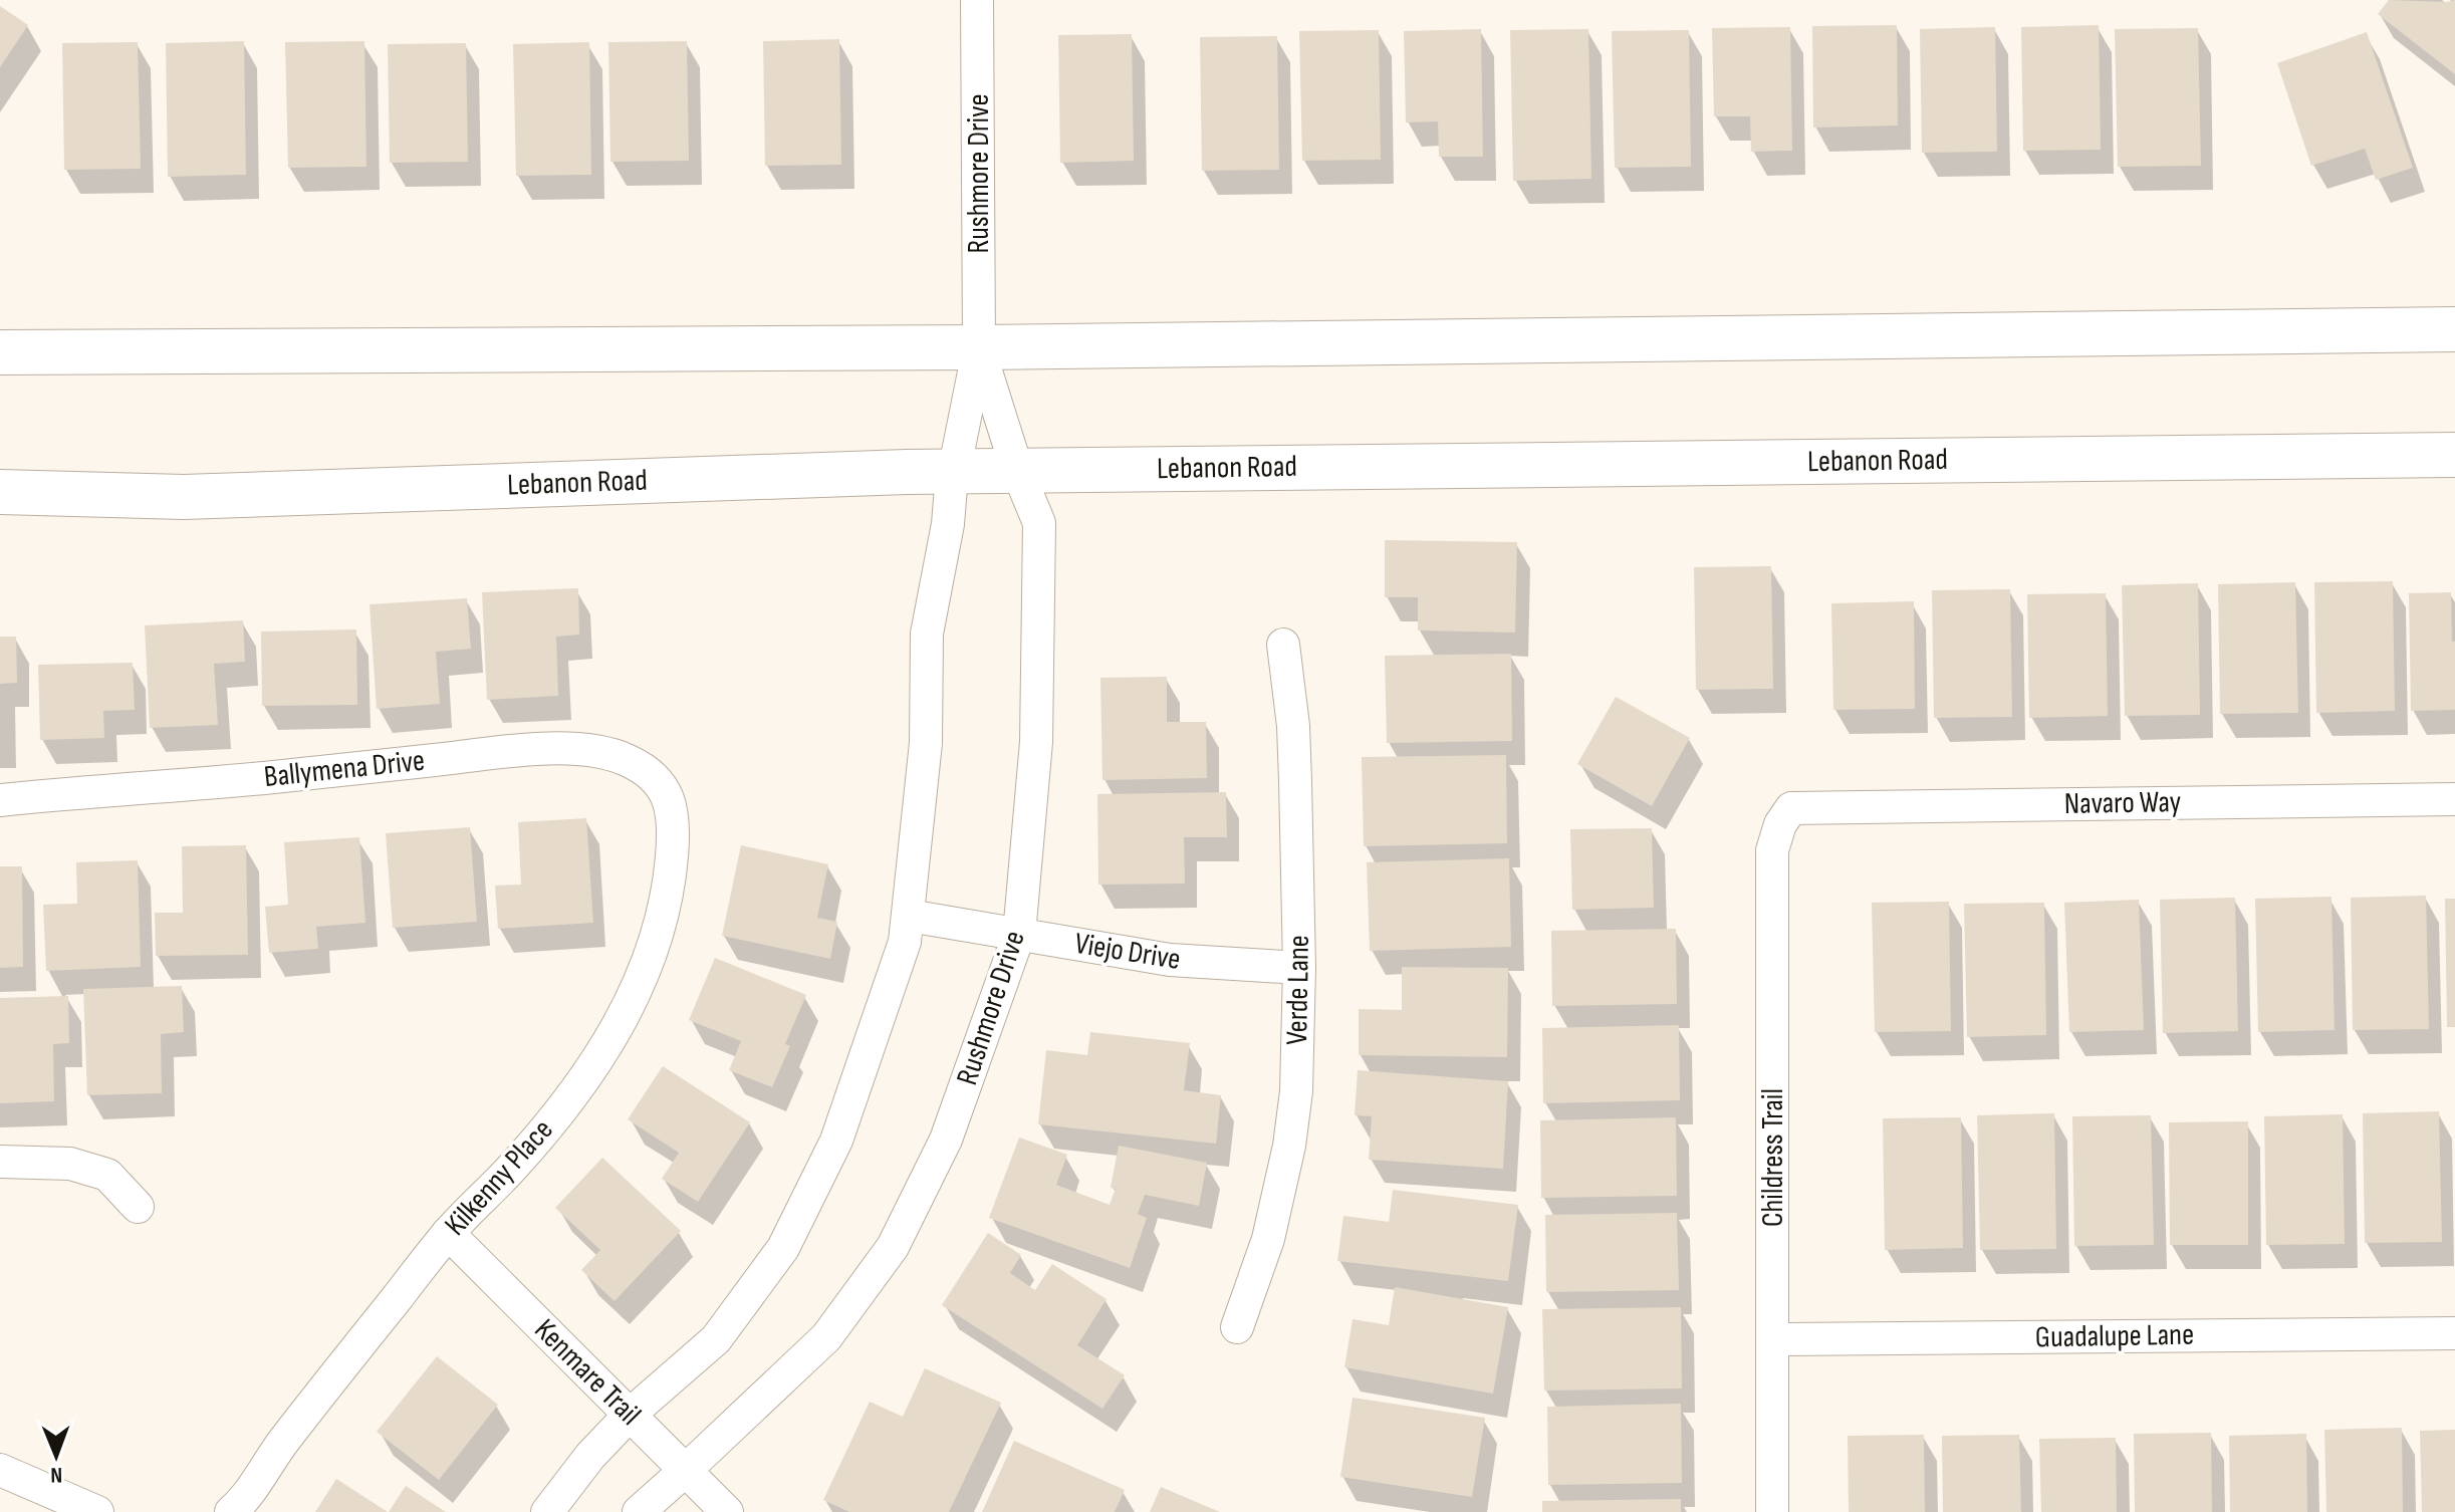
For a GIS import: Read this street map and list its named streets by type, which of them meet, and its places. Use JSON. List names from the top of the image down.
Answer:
{
  "streets": {
    "main road": ["Lebanon Road"],
    "street": [
      "Rushmore Drive",
      "Ballymena Drive",
      "Navaro Way",
      "Viejo Drive",
      "Verde Lane",
      "Childress Trail",
      "Kilkenny Place",
      "Guadalupe Lane",
      "Kenmare Trail"
    ]
  },
  "crossings": [
    ["Rushmore Drive", "Lebanon Road"],
    ["Rushmore Drive", "Viejo Drive"],
    ["Rushmore Drive", "Kenmare Trail"],
    ["Ballymena Drive", "Kilkenny Place"],
    ["Navaro Way", "Childress Trail"],
    ["Viejo Drive", "Verde Lane"],
    ["Childress Trail", "Guadalupe Lane"],
    ["Kilkenny Place", "Kenmare Trail"]
  ],
  "north": "bottom"
}
